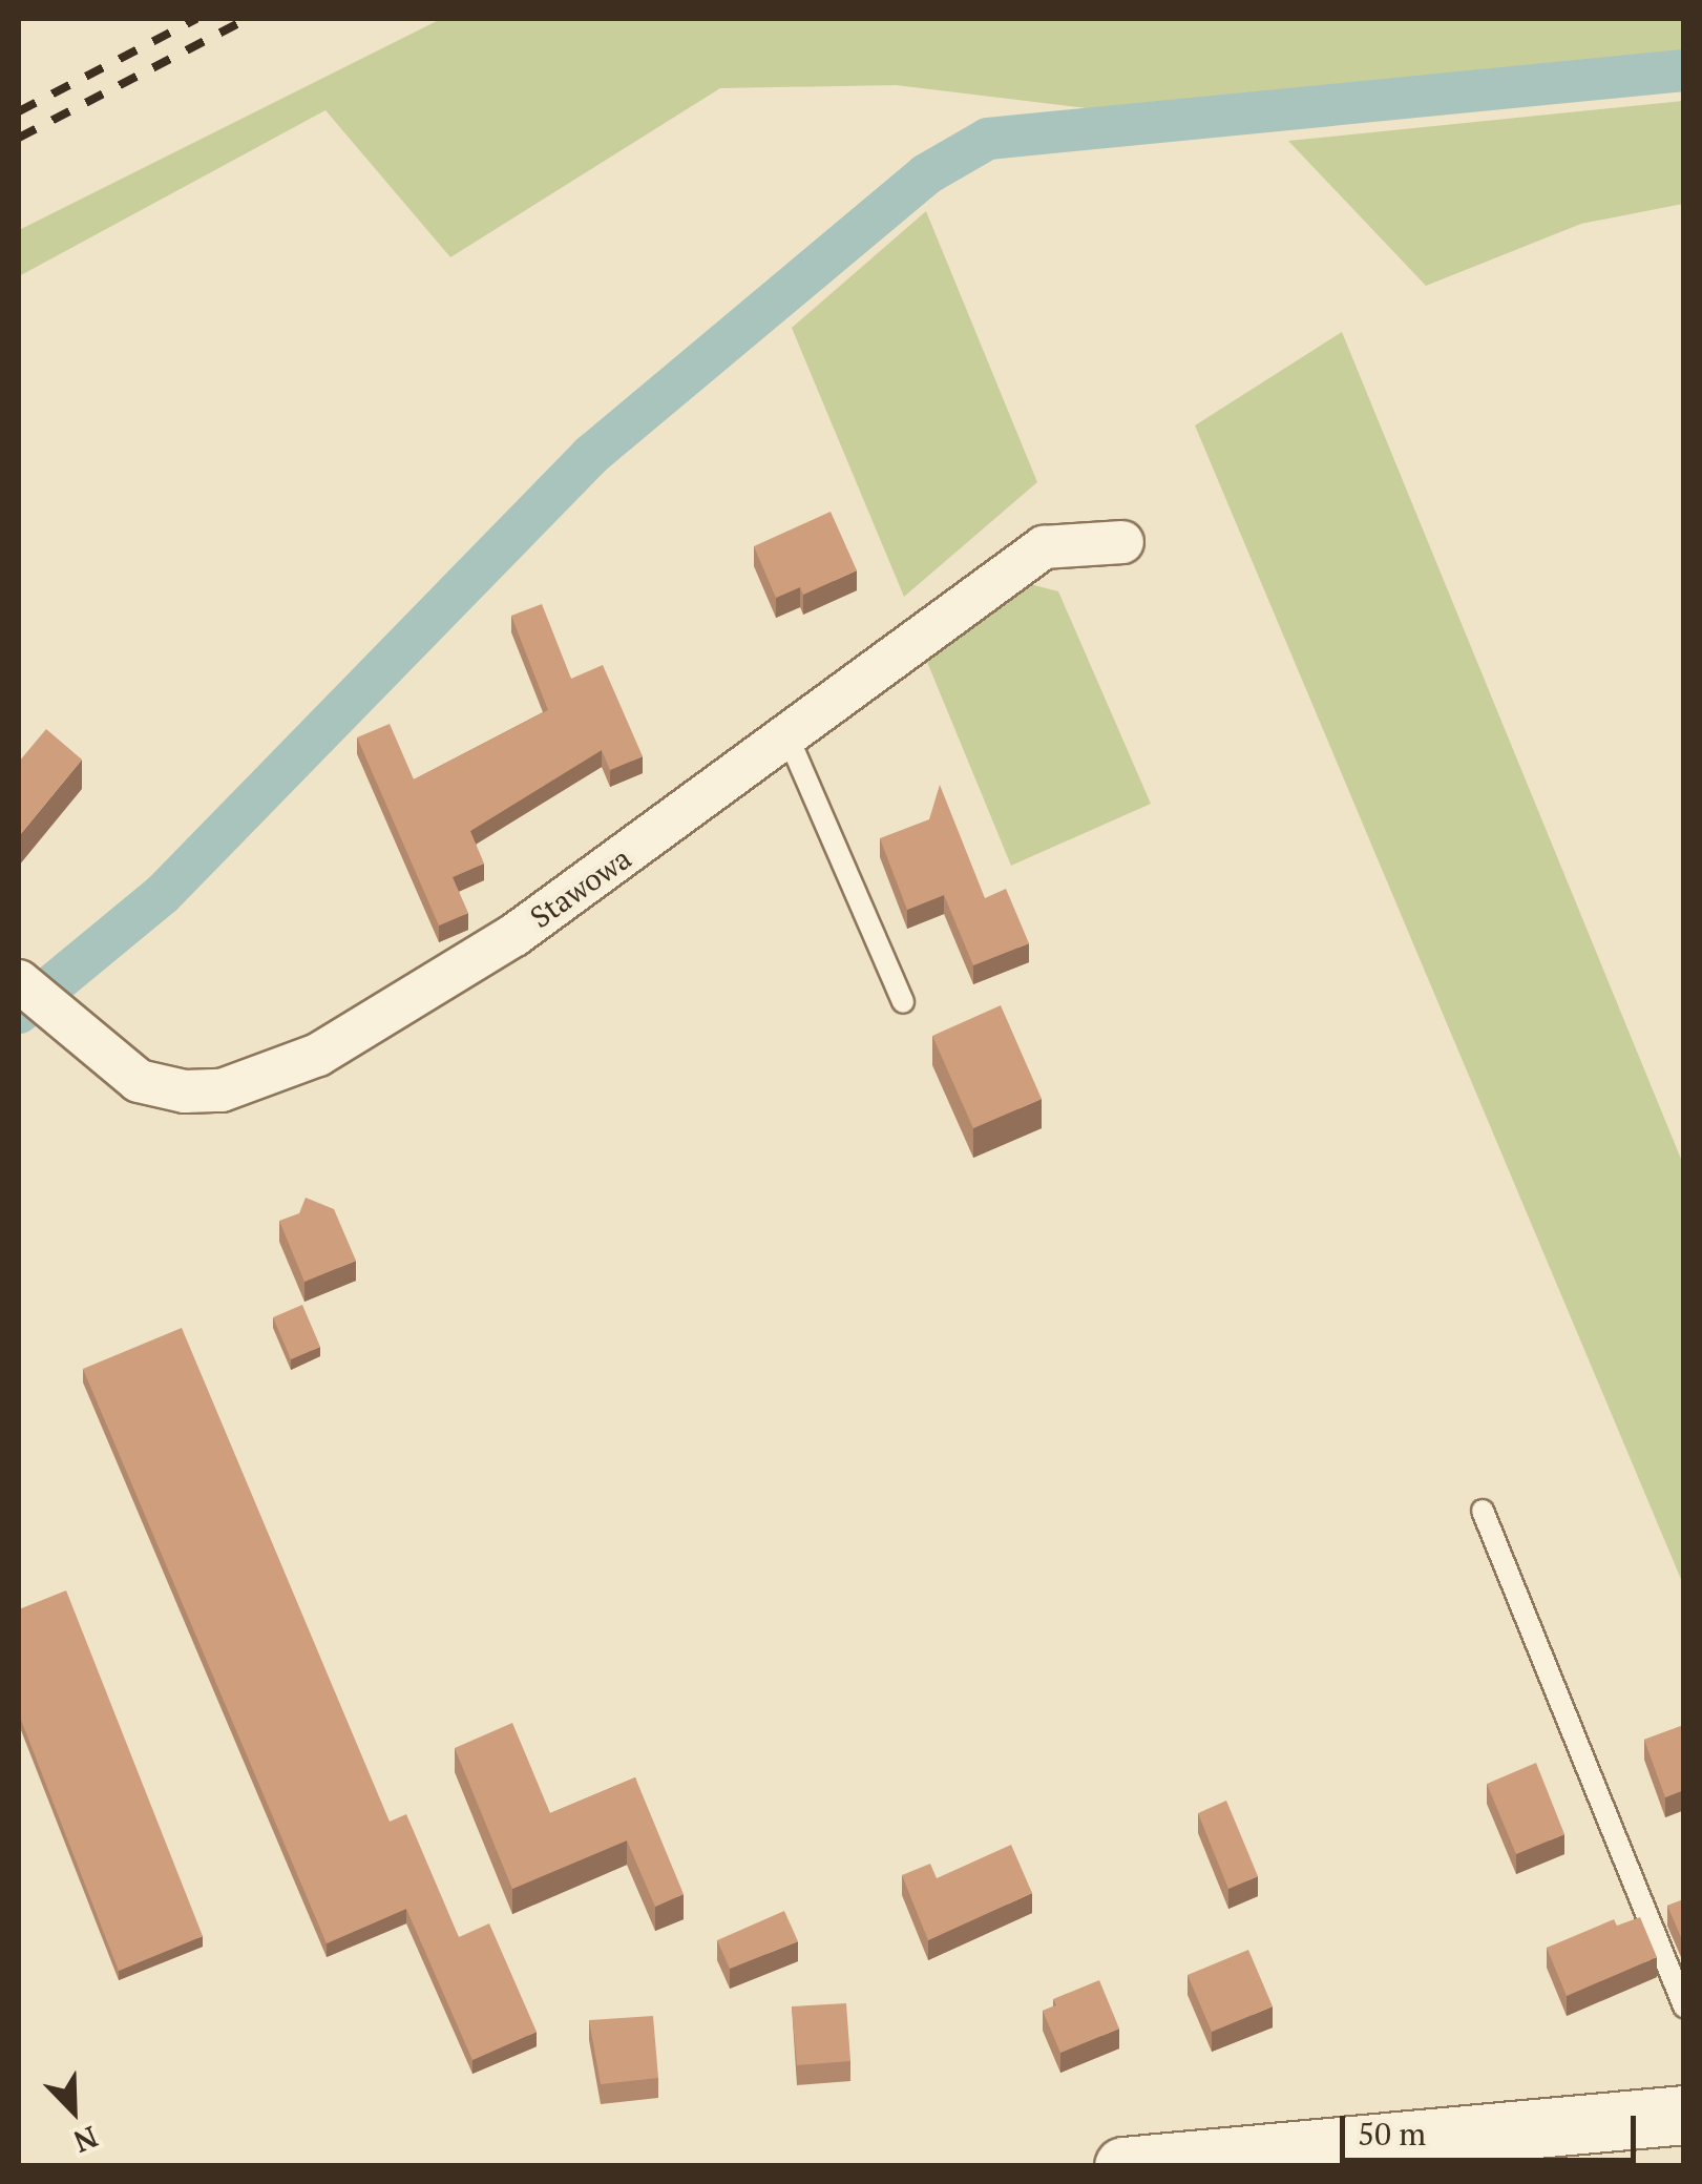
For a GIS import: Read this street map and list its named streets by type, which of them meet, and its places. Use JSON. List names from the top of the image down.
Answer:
{
  "streets": {
    "street": ["Stawowa"]
  },
  "scale_bar": "50 m",
  "north": "bottom right"
}
